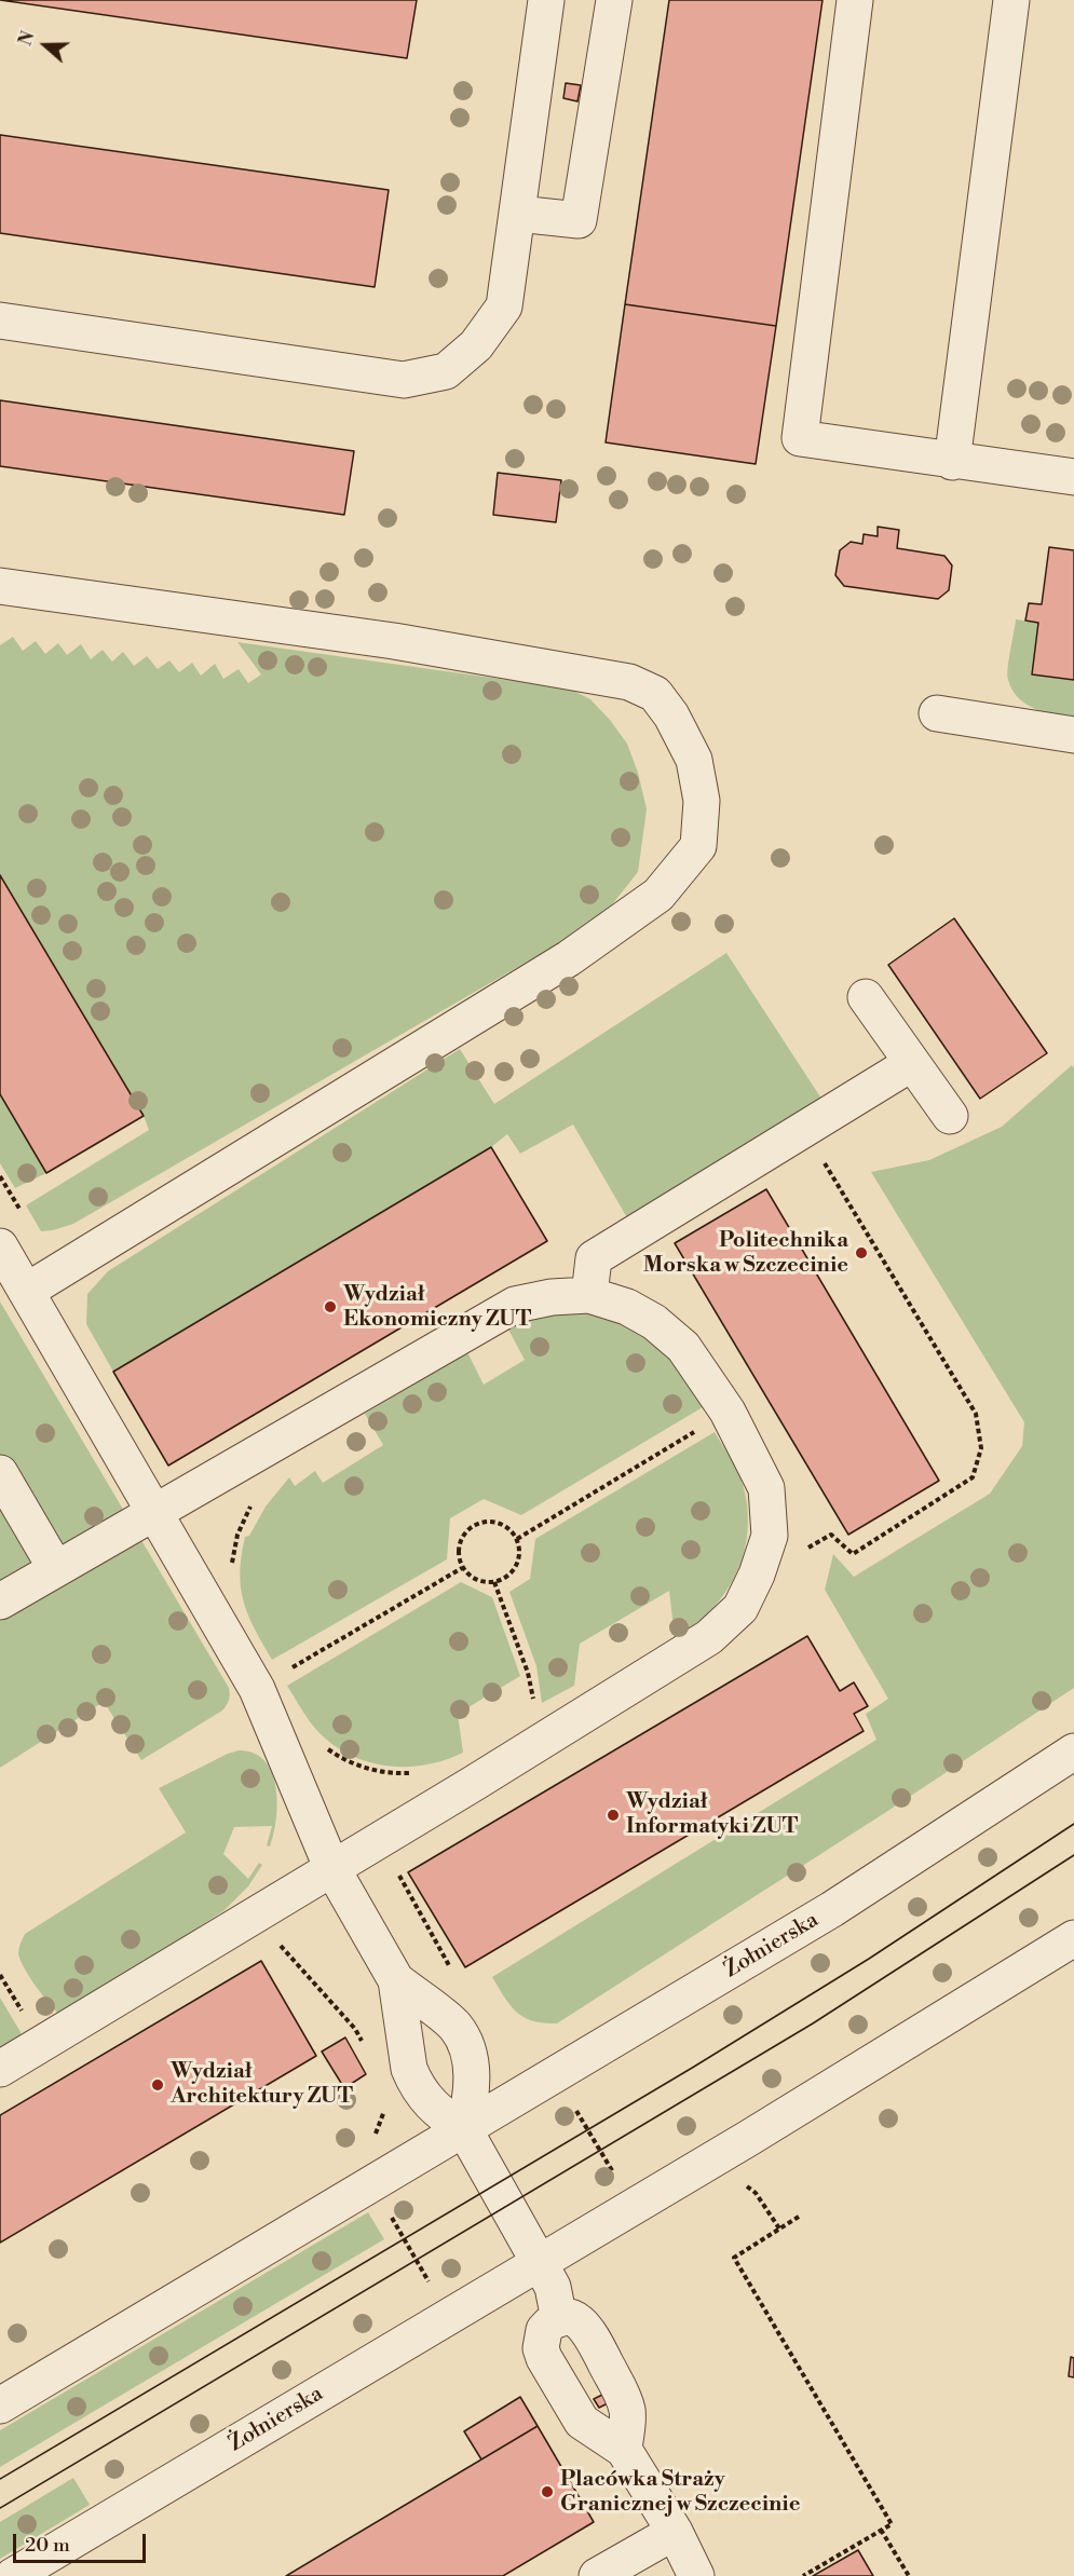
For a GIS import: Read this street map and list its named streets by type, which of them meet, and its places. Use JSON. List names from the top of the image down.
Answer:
{
  "streets": {
    "street": ["Żołnierska"]
  },
  "places": [
    "Politechnika Morska w Szczecinie",
    "Wydział Ekonomiczny ZUT",
    "Wydział Informatyki ZUT",
    "Wydział Architektury ZUT",
    "Placówka Straży Granicznej w Szczecinie"
  ],
  "scale_bar": "20 m",
  "north": "left"
}
